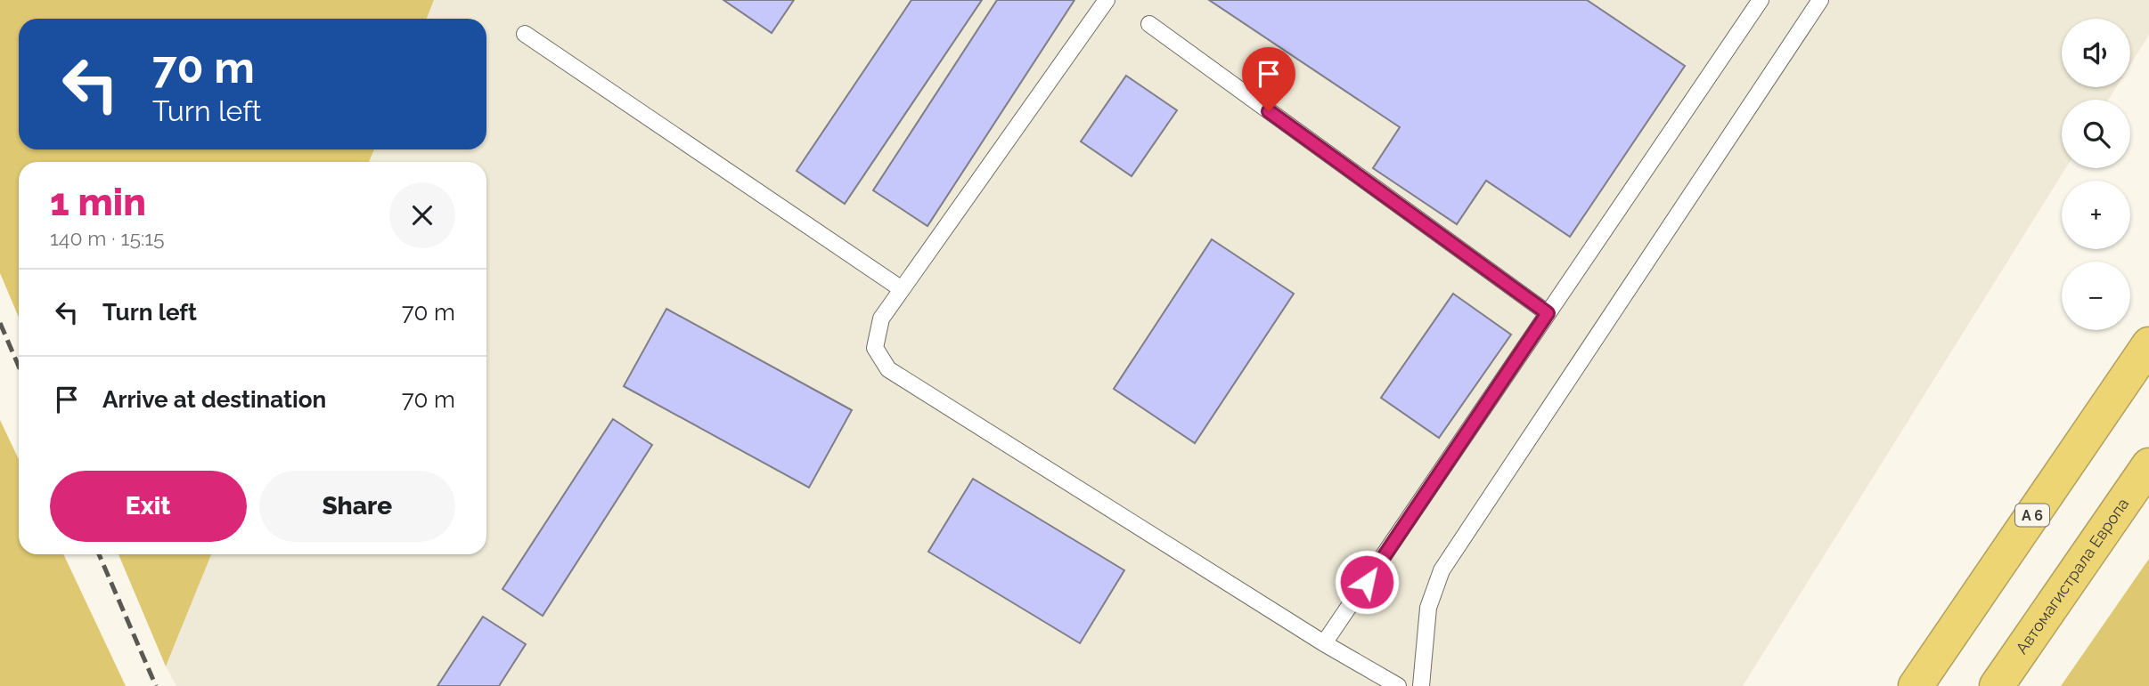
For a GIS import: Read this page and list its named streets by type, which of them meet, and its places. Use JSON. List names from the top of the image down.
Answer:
{
  "streets": {
    "highway": ["A 6", "Автомагистрала Европа"]
  },
  "page": {
    "map_buttons": ["+", "−"],
    "turn": ["70 m", "Turn left"],
    "heading": ["1 min", "140 m · 15:15"],
    "list": [
      {
        "name": "Turn left",
        "value": "70 m"
      },
      {
        "name": "Arrive at destination",
        "value": "70 m"
      }
    ],
    "buttons": ["Exit", "Share"]
  }
}
